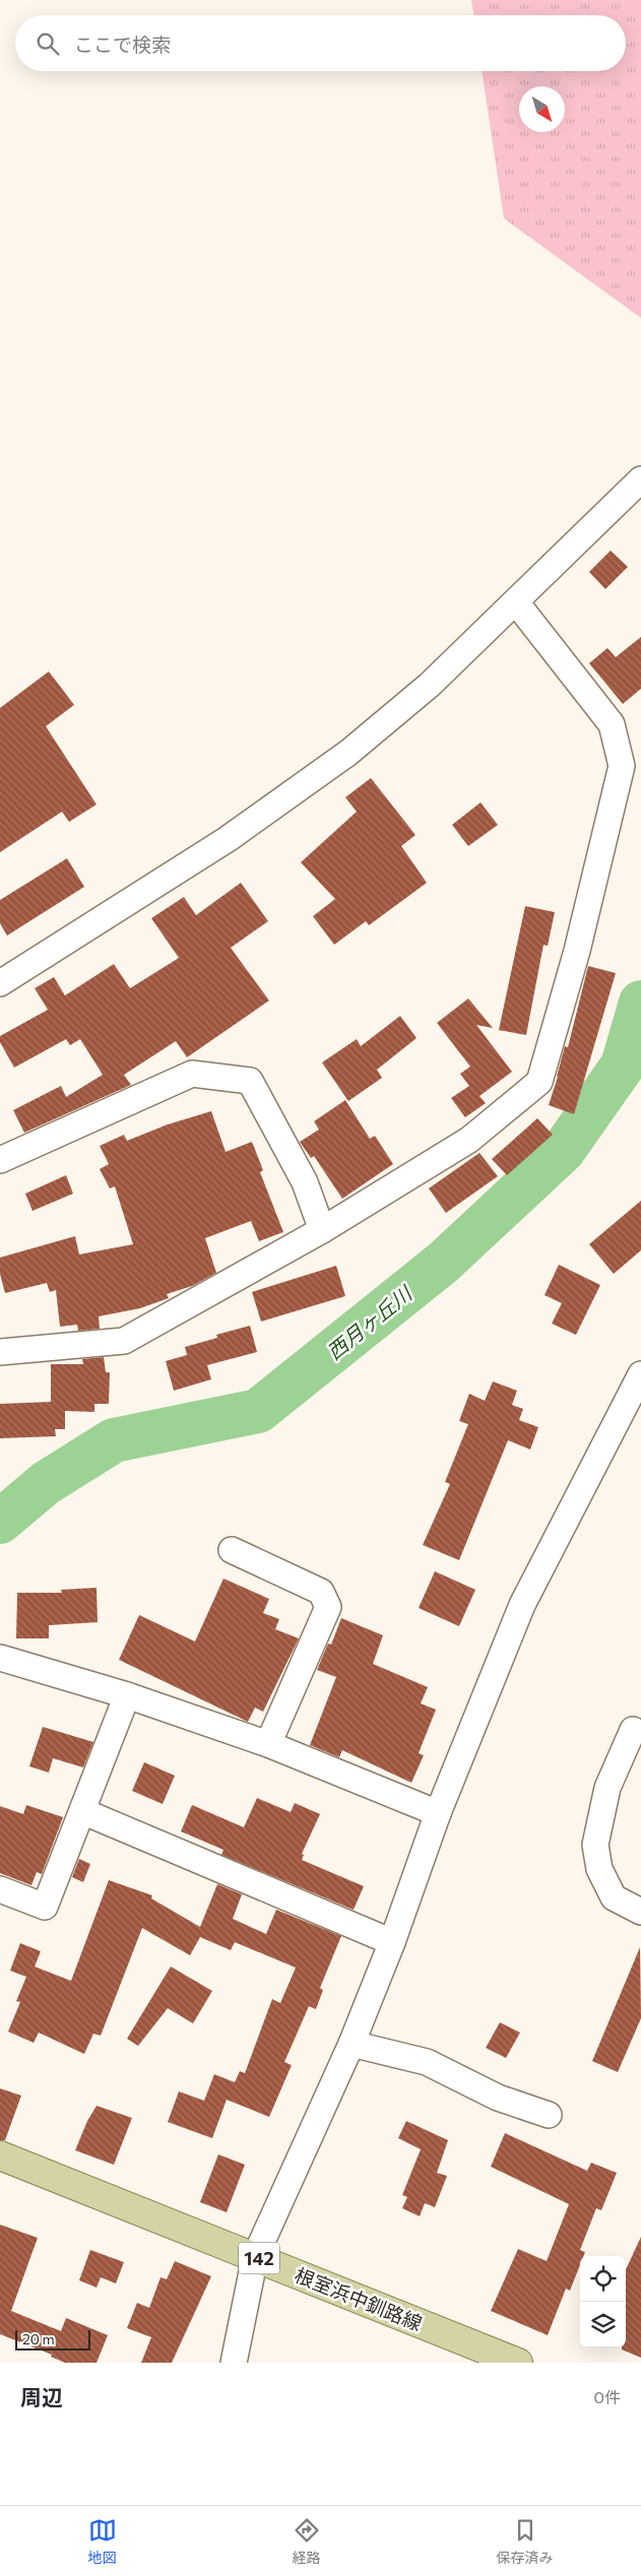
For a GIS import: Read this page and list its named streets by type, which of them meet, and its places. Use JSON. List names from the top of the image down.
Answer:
{
  "streets": {
    "main road": ["142", "根室浜中釧路線"]
  },
  "water": ["西月ヶ丘川"],
  "scale_bar": "20 m",
  "north": "bottom right",
  "page": {
    "search": "ここで検索",
    "scale": "20 m",
    "heading": ["周辺", "0件"],
    "nav": ["地図", "経路", "保存済み"]
  }
}
